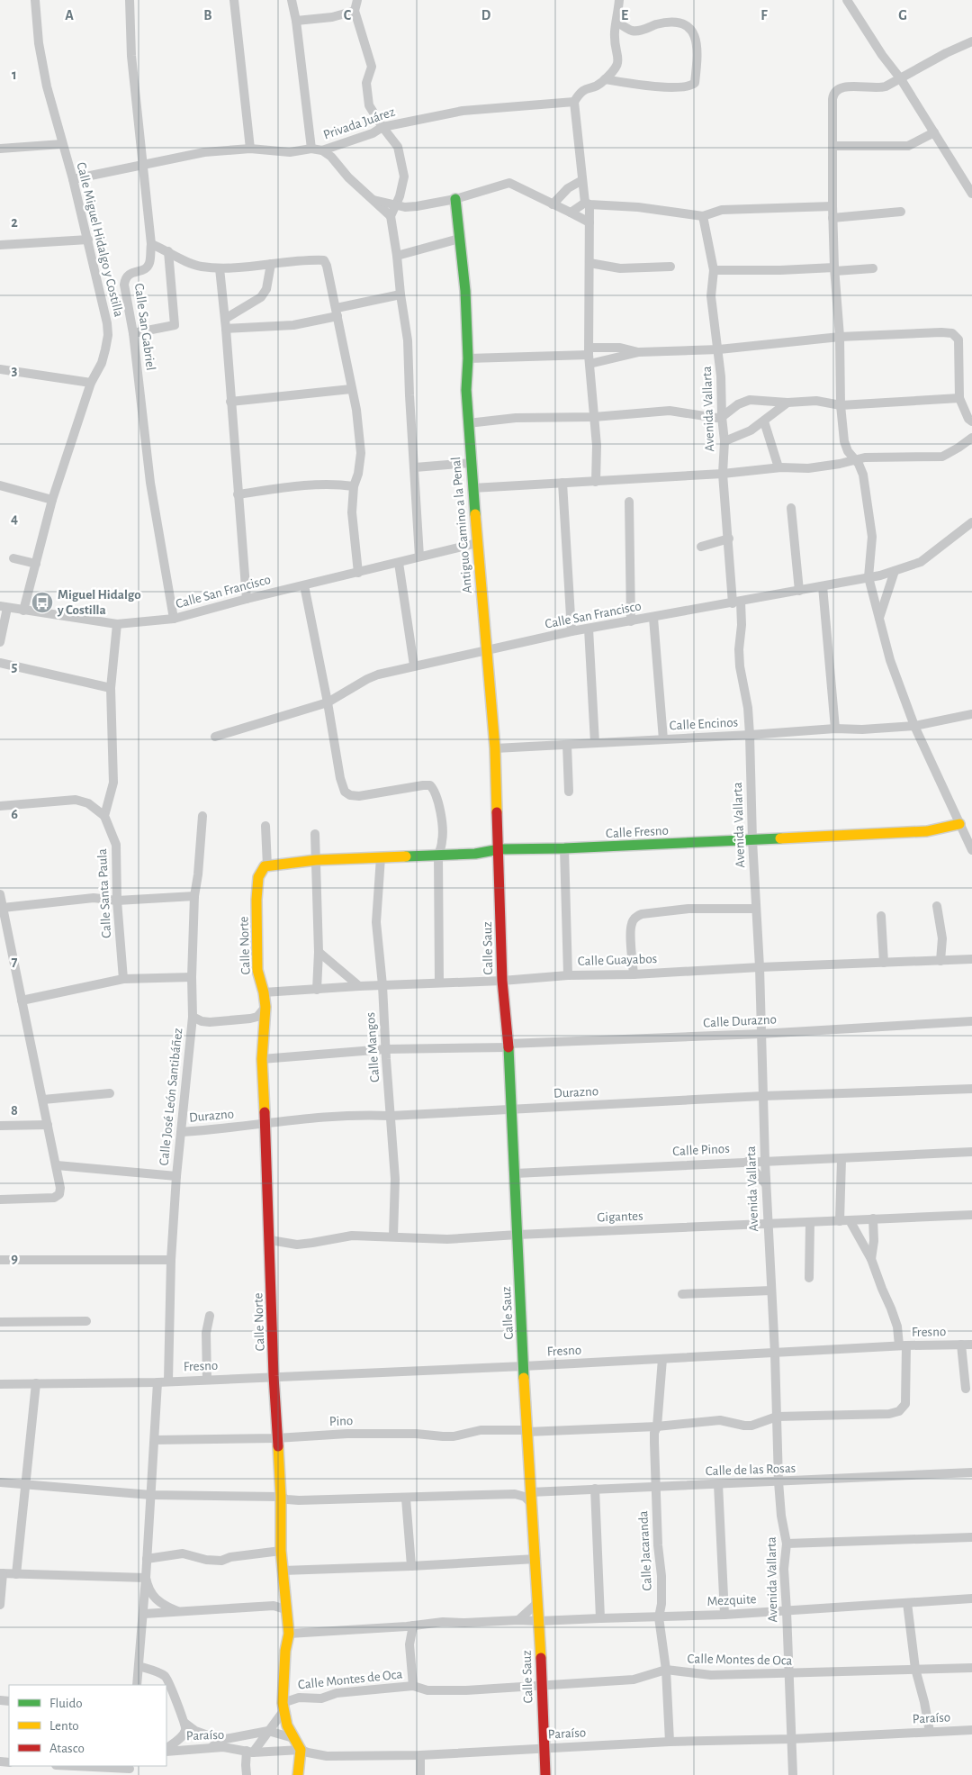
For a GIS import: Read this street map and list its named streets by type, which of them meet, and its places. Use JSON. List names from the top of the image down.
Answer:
{
  "streets": {
    "street": [
      "Privada Juárez",
      "Calle Miguel Hidalgo y Costilla",
      "Calle San Gabriel",
      "Avenida Vallarta",
      "Antiguo Camino a la Penal",
      "Calle San Francisco",
      "Calle Encinos",
      "Calle Fresno",
      "Calle Santa Paula",
      "Calle Norte",
      "Calle Sauz",
      "Calle Guayabos",
      "Calle Durazno",
      "Calle Mangos",
      "Durazno",
      "Calle José León Santibáñez",
      "Calle Pinos",
      "Gigantes",
      "Fresno",
      "Pino",
      "Calle de las Rosas",
      "Calle Jacaranda",
      "Mezquite",
      "Calle Montes de Oca",
      "Paraíso"
    ]
  },
  "crossings": [
    ["Privada Juárez", "Calle Miguel Hidalgo y Costilla"],
    ["Privada Juárez", "Calle San Gabriel"],
    ["Calle Miguel Hidalgo y Costilla", "Calle San Francisco"],
    ["Calle San Gabriel", "Calle San Francisco"],
    ["Avenida Vallarta", "Calle San Francisco"],
    ["Avenida Vallarta", "Calle Encinos"],
    ["Avenida Vallarta", "Calle Fresno"],
    ["Avenida Vallarta", "Calle Guayabos"],
    ["Avenida Vallarta", "Calle Durazno"],
    ["Avenida Vallarta", "Durazno"],
    ["Avenida Vallarta", "Calle Pinos"],
    ["Avenida Vallarta", "Gigantes"],
    ["Avenida Vallarta", "Fresno"],
    ["Avenida Vallarta", "Pino"],
    ["Avenida Vallarta", "Calle de las Rosas"],
    ["Avenida Vallarta", "Mezquite"],
    ["Avenida Vallarta", "Calle Montes de Oca"],
    ["Avenida Vallarta", "Paraíso"],
    ["Antiguo Camino a la Penal", "Calle San Francisco"],
    ["Antiguo Camino a la Penal", "Calle Encinos"],
    ["Antiguo Camino a la Penal", "Calle Fresno"],
    ["Antiguo Camino a la Penal", "Calle Sauz"],
    ["Calle Fresno", "Calle Norte"],
    ["Calle Fresno", "Calle Sauz"],
    ["Calle Fresno", "Calle Mangos"],
    ["Calle Norte", "Calle Guayabos"],
    ["Calle Norte", "Calle Durazno"],
    ["Calle Norte", "Durazno"],
    ["Calle Norte", "Gigantes"],
    ["Calle Norte", "Fresno"],
    ["Calle Norte", "Pino"],
    ["Calle Norte", "Mezquite"],
    ["Calle Norte", "Calle Montes de Oca"],
    ["Calle Norte", "Paraíso"],
    ["Calle Sauz", "Calle Guayabos"],
    ["Calle Sauz", "Calle Durazno"],
    ["Calle Sauz", "Durazno"],
    ["Calle Sauz", "Calle Pinos"],
    ["Calle Sauz", "Gigantes"],
    ["Calle Sauz", "Fresno"],
    ["Calle Sauz", "Pino"],
    ["Calle Sauz", "Calle de las Rosas"],
    ["Calle Sauz", "Mezquite"],
    ["Calle Sauz", "Calle Montes de Oca"],
    ["Calle Sauz", "Paraíso"],
    ["Calle Guayabos", "Calle Mangos"],
    ["Calle Durazno", "Calle Mangos"],
    ["Calle Mangos", "Durazno"],
    ["Calle Mangos", "Gigantes"],
    ["Durazno", "Calle José León Santibáñez"],
    ["Calle José León Santibáñez", "Fresno"],
    ["Gigantes", "Pino"],
    ["Fresno", "Pino"],
    ["Fresno", "Calle Jacaranda"],
    ["Pino", "Calle Jacaranda"],
    ["Calle de las Rosas", "Calle Jacaranda"],
    ["Calle Jacaranda", "Mezquite"],
    ["Calle Jacaranda", "Calle Montes de Oca"],
    ["Calle Jacaranda", "Paraíso"]
  ],
  "places": {
    "bus stop": ["Miguel Hidalgo y Costilla"]
  },
  "legend": ["Fluido", "Lento", "Atasco"],
  "grid": {
    "columns": [
      "A",
      "B",
      "C",
      "D",
      "E",
      "F",
      "G"
    ],
    "rows": [
      "1",
      "2",
      "3",
      "4",
      "5",
      "6",
      "7",
      "8",
      "9"
    ]
  }
}
